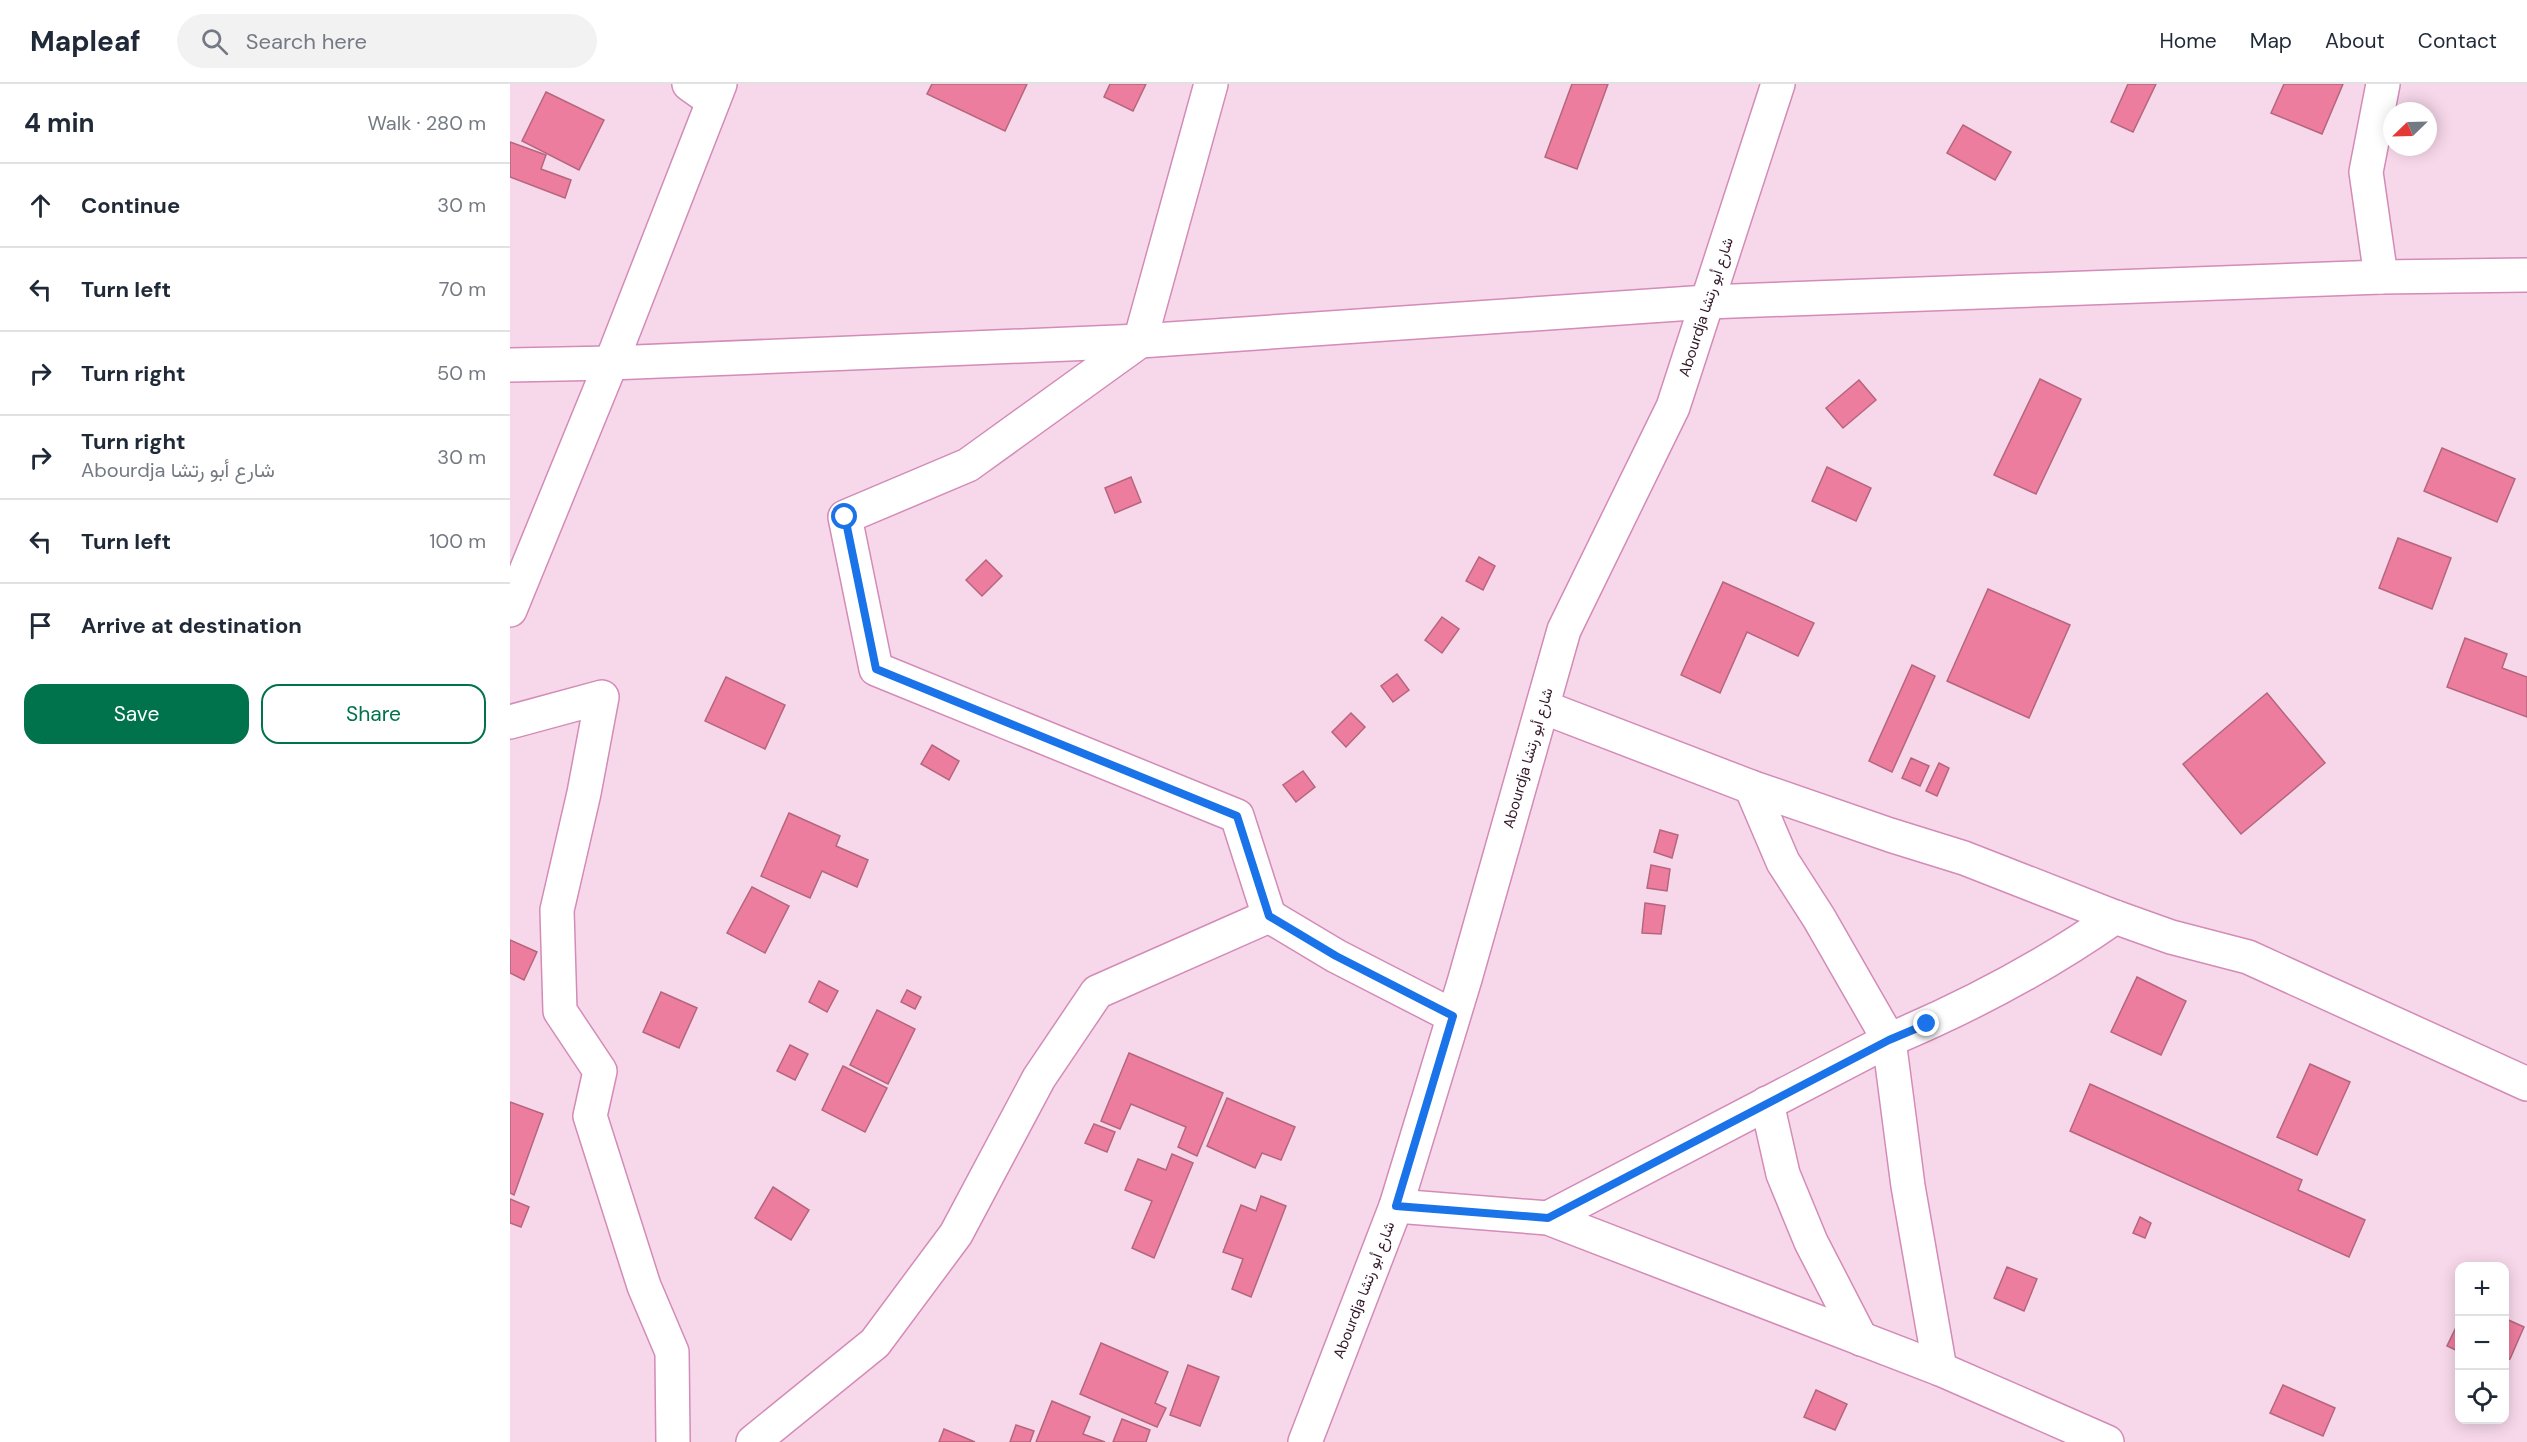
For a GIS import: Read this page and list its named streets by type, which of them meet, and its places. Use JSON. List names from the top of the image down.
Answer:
{
  "streets": {
    "street": ["Abourdja شارع أبو رتشا"]
  },
  "north": "bottom left",
  "page": {
    "header": "Mapleaf",
    "search": "Search here",
    "nav": [
      "Home",
      "Map",
      "About",
      "Contact"
    ],
    "heading": ["4 min", "Walk · 280 m"],
    "list": [
      ["Continue", "30 m"],
      ["Turn left", "70 m"],
      ["Turn right", "50 m"],
      ["Turn right", "Abourdja شارع أبو رتشا", "30 m"],
      ["Turn left", "100 m"],
      "Arrive at destination"
    ],
    "buttons": ["Save", "Share"],
    "map_buttons": ["+", "−"]
  }
}
